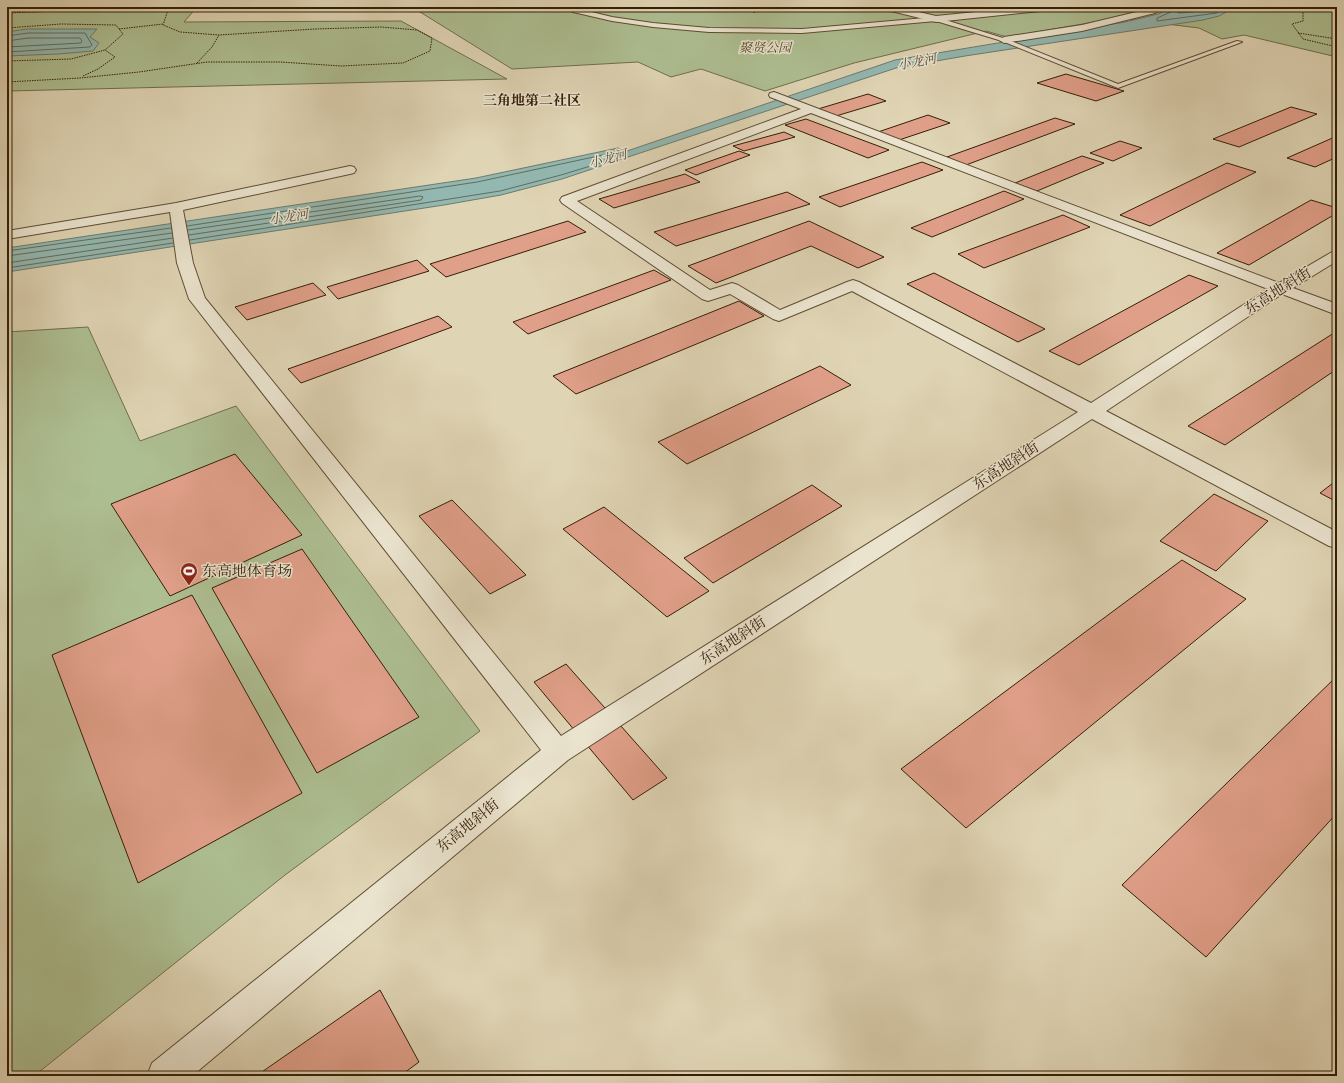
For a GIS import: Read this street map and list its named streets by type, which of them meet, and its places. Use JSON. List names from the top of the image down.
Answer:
{
  "streets": {
    "street": ["东高地斜街"]
  },
  "districts": ["三角地第二社区"],
  "water": ["小龙河"],
  "parks": ["聚贤公园"],
  "places": {
    "sports": ["东高地体育场"]
  }
}
